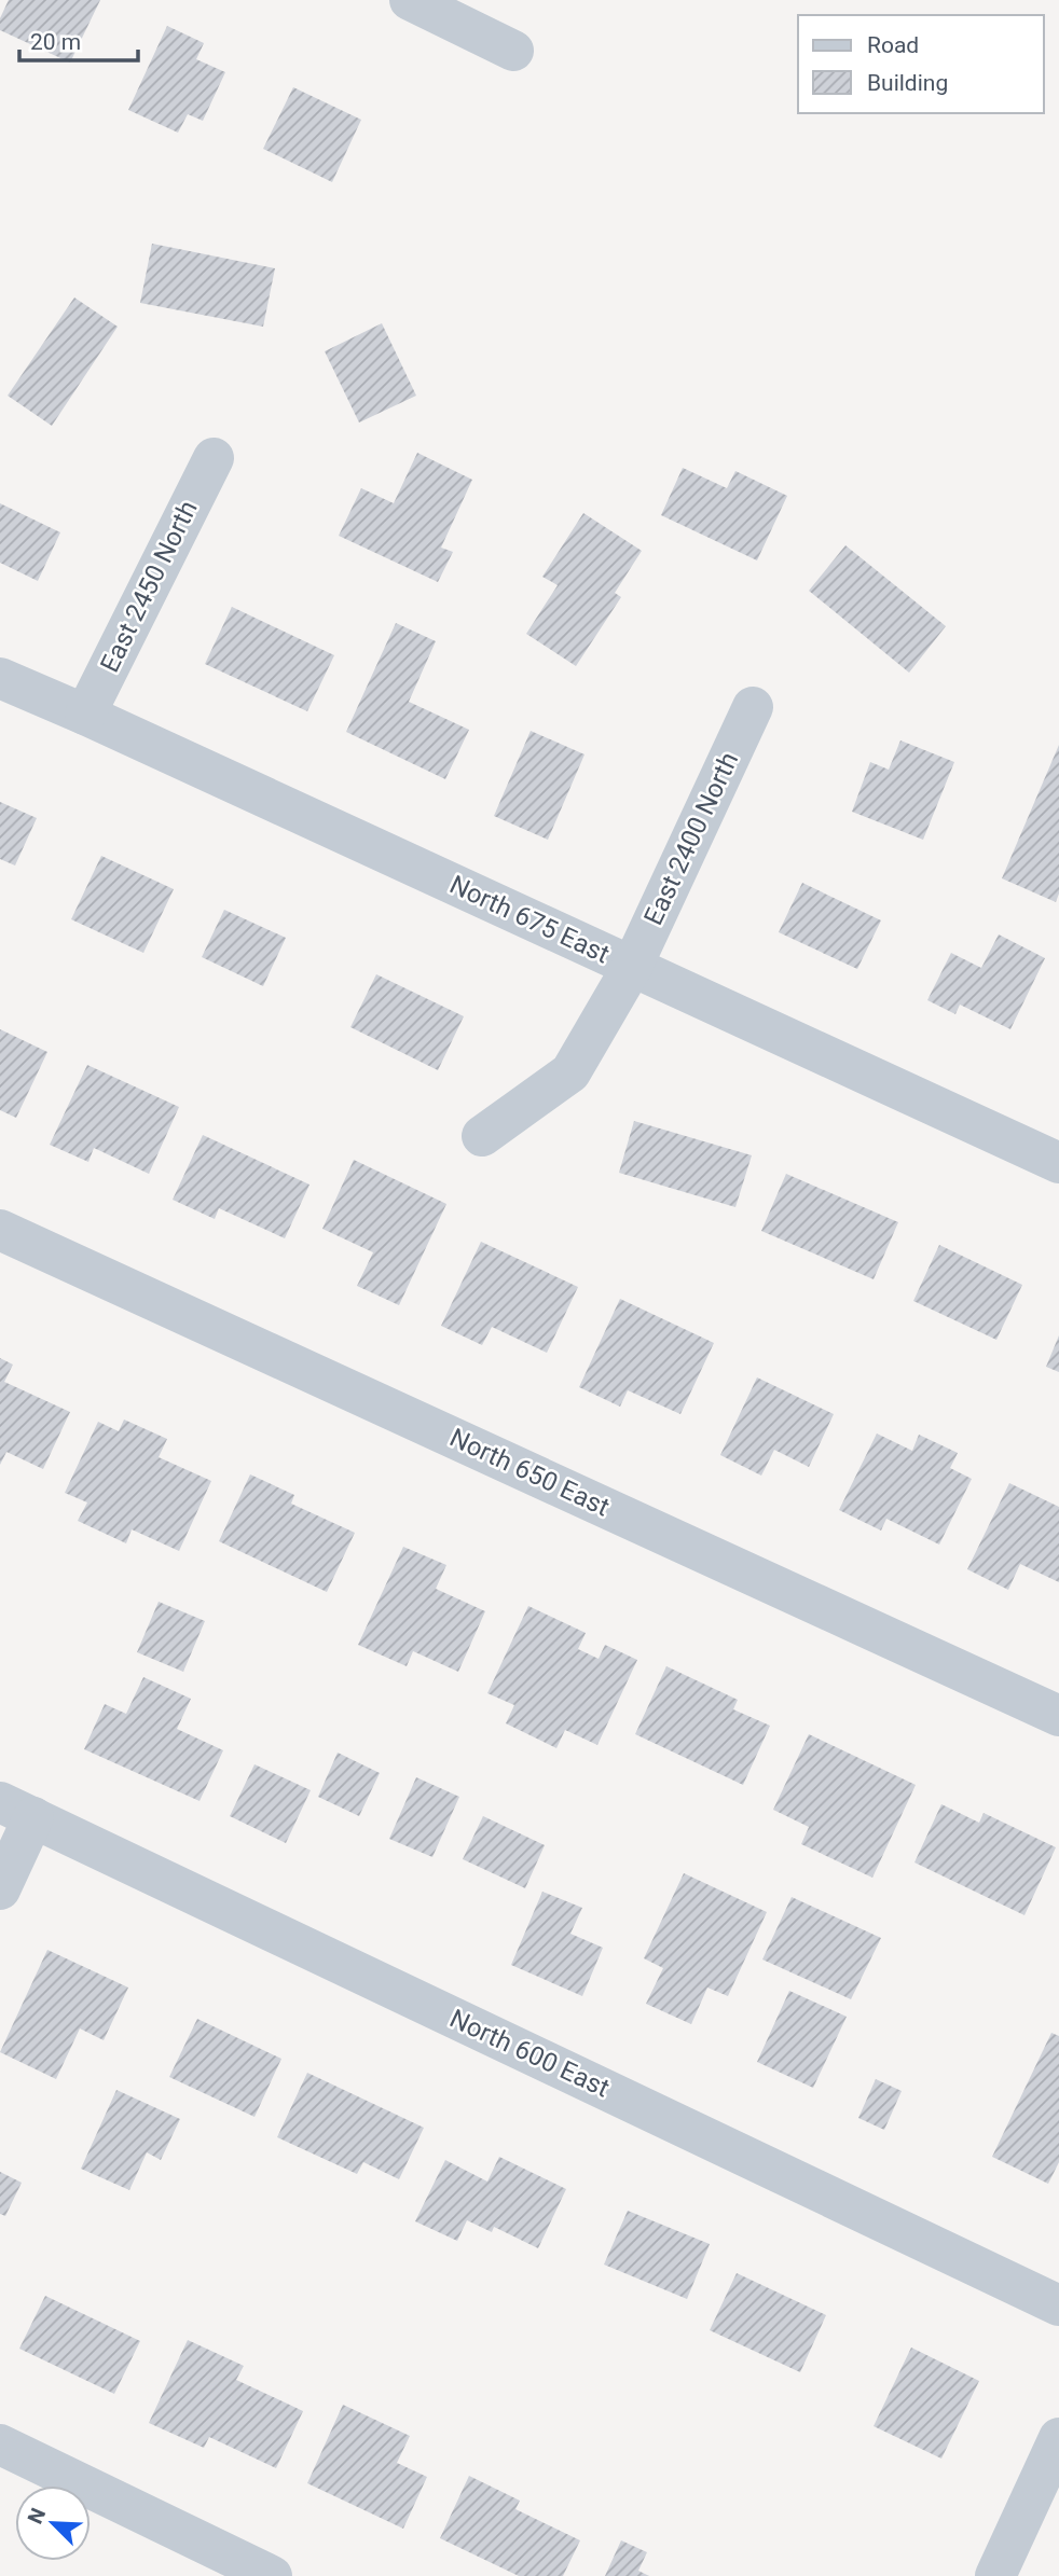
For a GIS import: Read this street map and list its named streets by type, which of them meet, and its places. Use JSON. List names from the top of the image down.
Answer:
{
  "streets": {
    "street": [
      "East 2450 North",
      "East 2400 North",
      "North 675 East",
      "North 650 East",
      "North 600 East"
    ]
  },
  "crossings": [
    ["East 2450 North", "North 675 East"],
    ["East 2400 North", "North 675 East"]
  ],
  "legend": ["Road", "Building"],
  "scale_bar": "20 m",
  "north": "top left"
}
